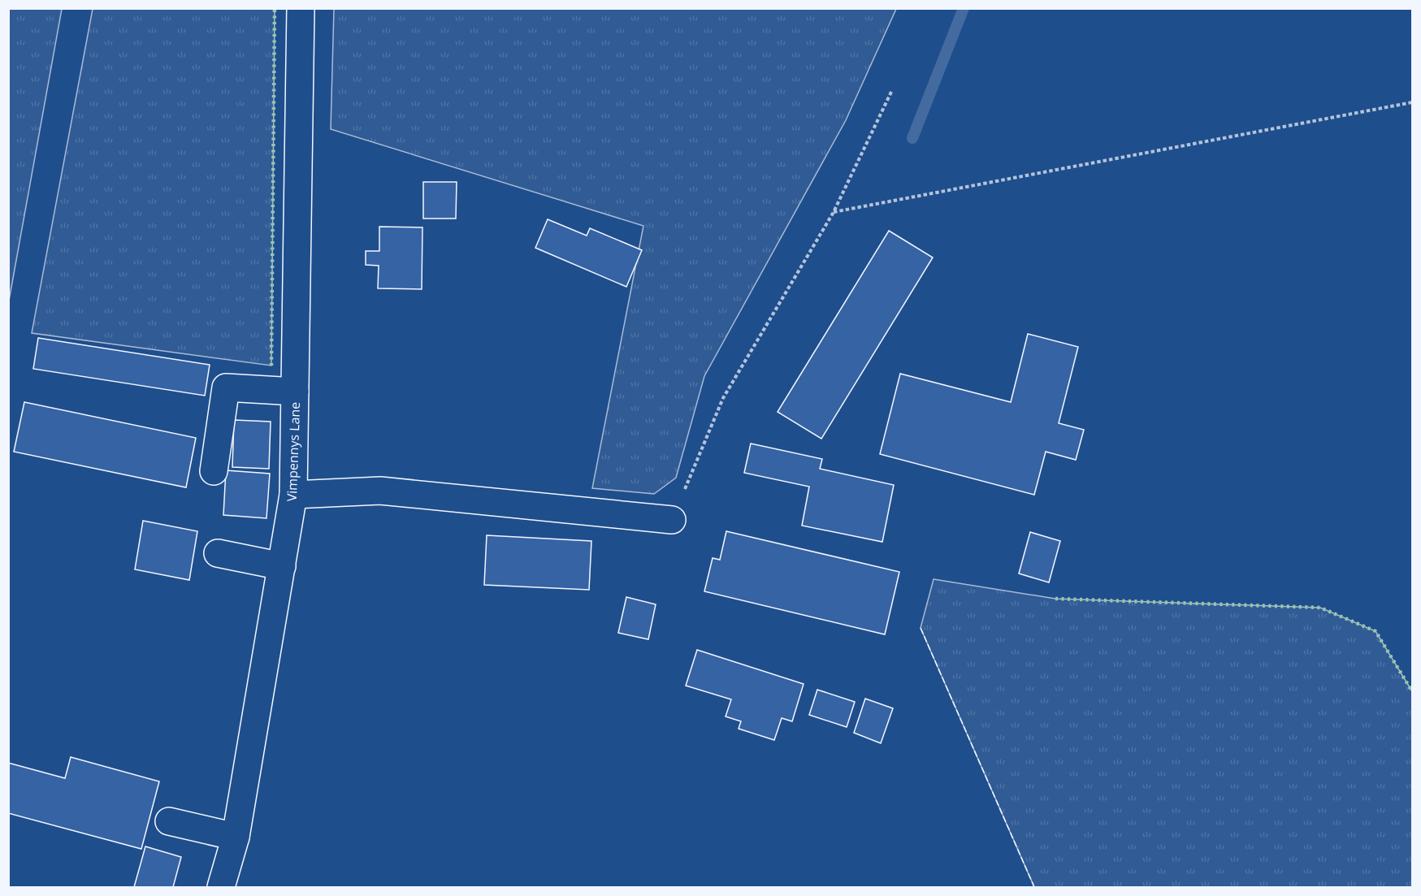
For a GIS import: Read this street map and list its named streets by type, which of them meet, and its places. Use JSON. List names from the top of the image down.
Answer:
{
  "streets": {
    "street": ["Vimpennys Lane"]
  }
}
